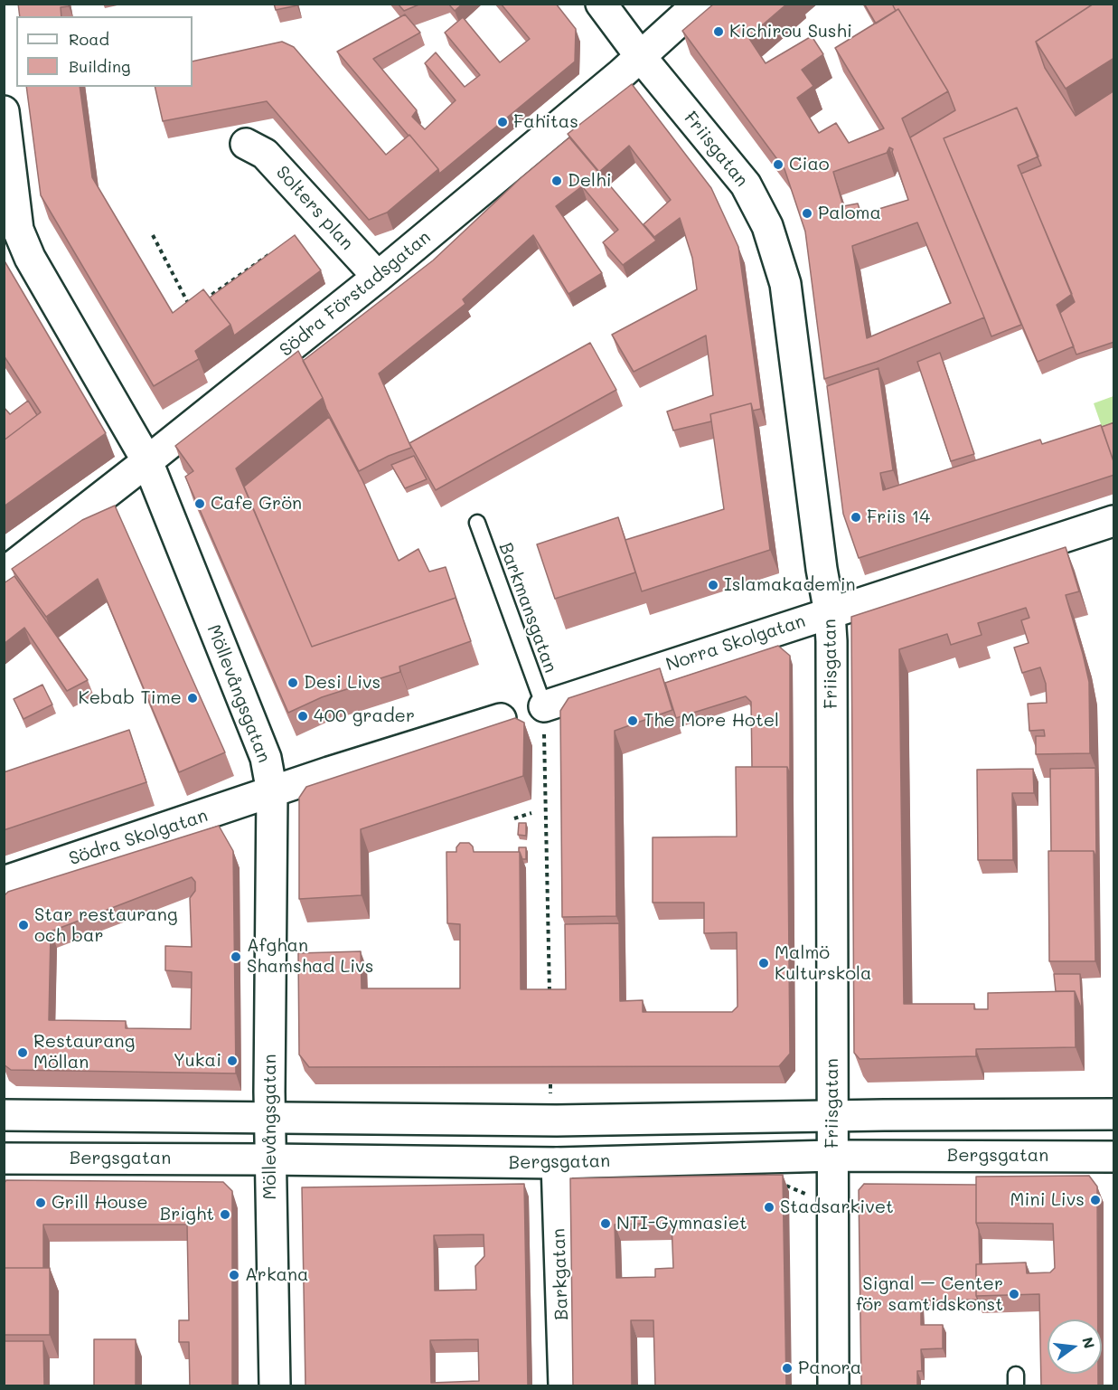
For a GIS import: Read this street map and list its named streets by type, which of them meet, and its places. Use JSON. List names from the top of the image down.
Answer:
{
  "streets": {
    "street": [
      "Friisgatan",
      "Solters plan",
      "Södra Förstadsgatan",
      "Norra Skolgatan",
      "Möllevångsgatan",
      "Södra Skolgatan",
      "Bergsgatan",
      "Barkgatan"
    ],
    "lane": ["Barkmansgatan"]
  },
  "crossings": [
    ["Friisgatan", "Södra Förstadsgatan"],
    ["Friisgatan", "Norra Skolgatan"],
    ["Friisgatan", "Bergsgatan"],
    ["Solters plan", "Södra Förstadsgatan"],
    ["Södra Förstadsgatan", "Möllevångsgatan"],
    ["Barkmansgatan", "Norra Skolgatan"],
    ["Möllevångsgatan", "Södra Skolgatan"],
    ["Möllevångsgatan", "Bergsgatan"],
    ["Bergsgatan", "Barkgatan"]
  ],
  "places": [
    "Kichirou Sushi",
    "Fahitas",
    "Ciao",
    "Delhi",
    "Paloma",
    "Cafe Grön",
    "Friis 14",
    "Islamakademin",
    "Desi Livs",
    "Kebab Time",
    "400 grader",
    "The More Hotel",
    "Star restaurang och bar",
    "Afghan Shamshad Livs",
    "Malmö Kulturskola",
    "Restaurang Möllan",
    "Yukai",
    "Mini Livs",
    "Grill House",
    "Stadsarkivet",
    "Bright",
    "NTI-Gymnasiet",
    "Arkana",
    "Signal – Center för samtidskonst",
    "Panora"
  ],
  "legend": ["Road", "Building"],
  "north": "right"
}
